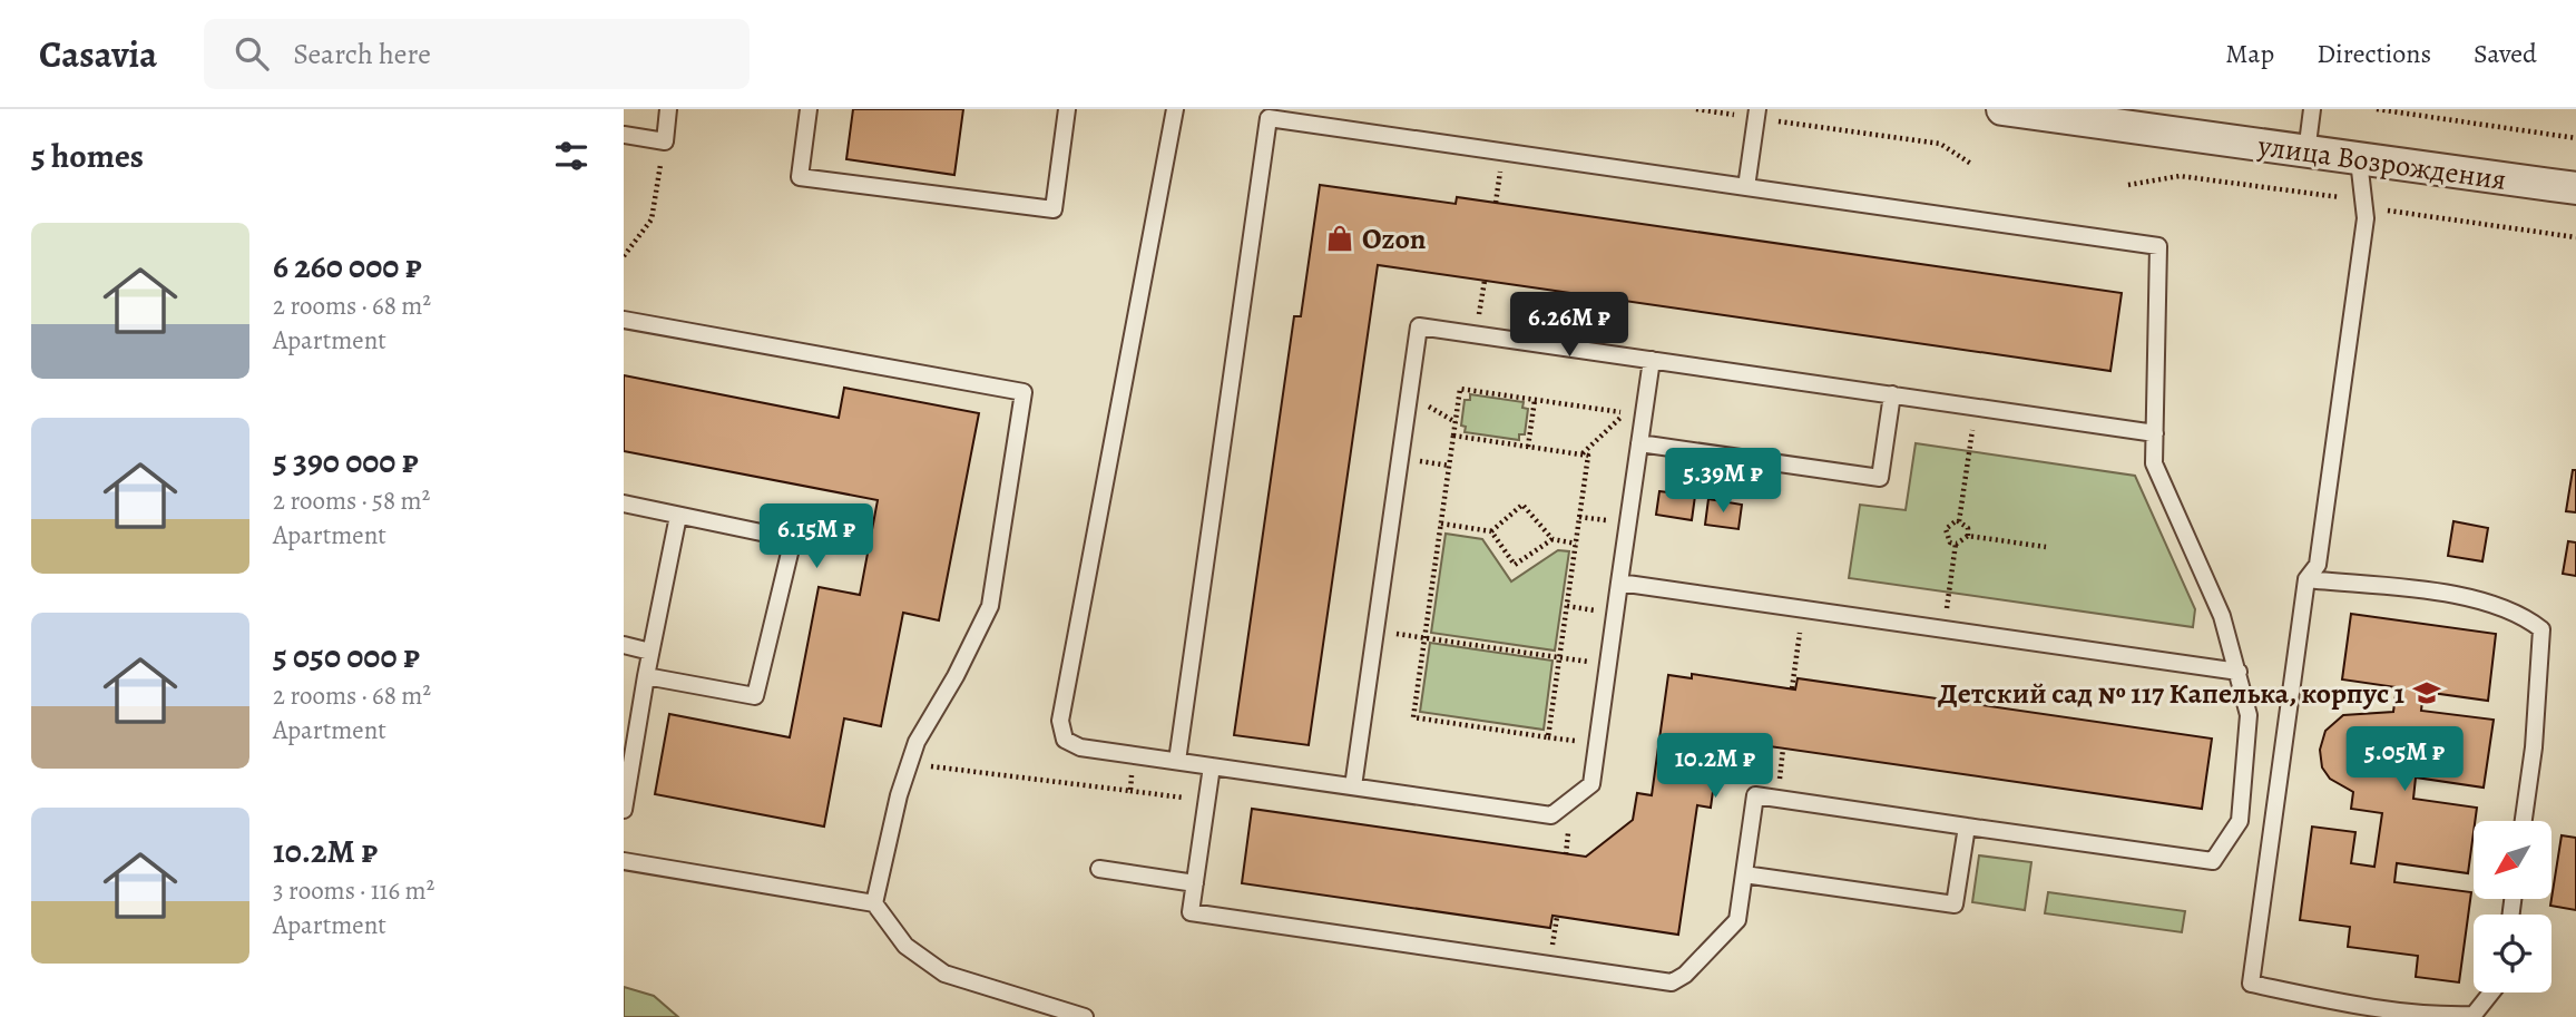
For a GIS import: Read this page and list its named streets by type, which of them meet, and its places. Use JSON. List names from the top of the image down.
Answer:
{
  "streets": {
    "street": ["улица Возрождения"]
  },
  "places": {
    "shop": ["Ozon"],
    "school or university": ["Детский сад № 117 Капелька, корпус 1"]
  },
  "north": "bottom left",
  "page": {
    "header": "Casavia",
    "search": "Search here",
    "nav": ["Map", "Directions", "Saved"],
    "heading": "5 homes",
    "list": [
      {
        "name": "6 260 000 ₽",
        "note": "2 rooms · 68 m² · Apartment"
      },
      {
        "name": "5 390 000 ₽",
        "note": "2 rooms · 58 m² · Apartment"
      },
      {
        "name": "5 050 000 ₽",
        "note": "2 rooms · 68 m² · Apartment"
      },
      {
        "name": "10.2M ₽",
        "note": "3 rooms · 116 m² · Apartment"
      }
    ],
    "price": [
      "6.26M ₽",
      "5.39M ₽",
      "6.15M ₽",
      "5.05M ₽",
      "10.2M ₽"
    ]
  }
}
